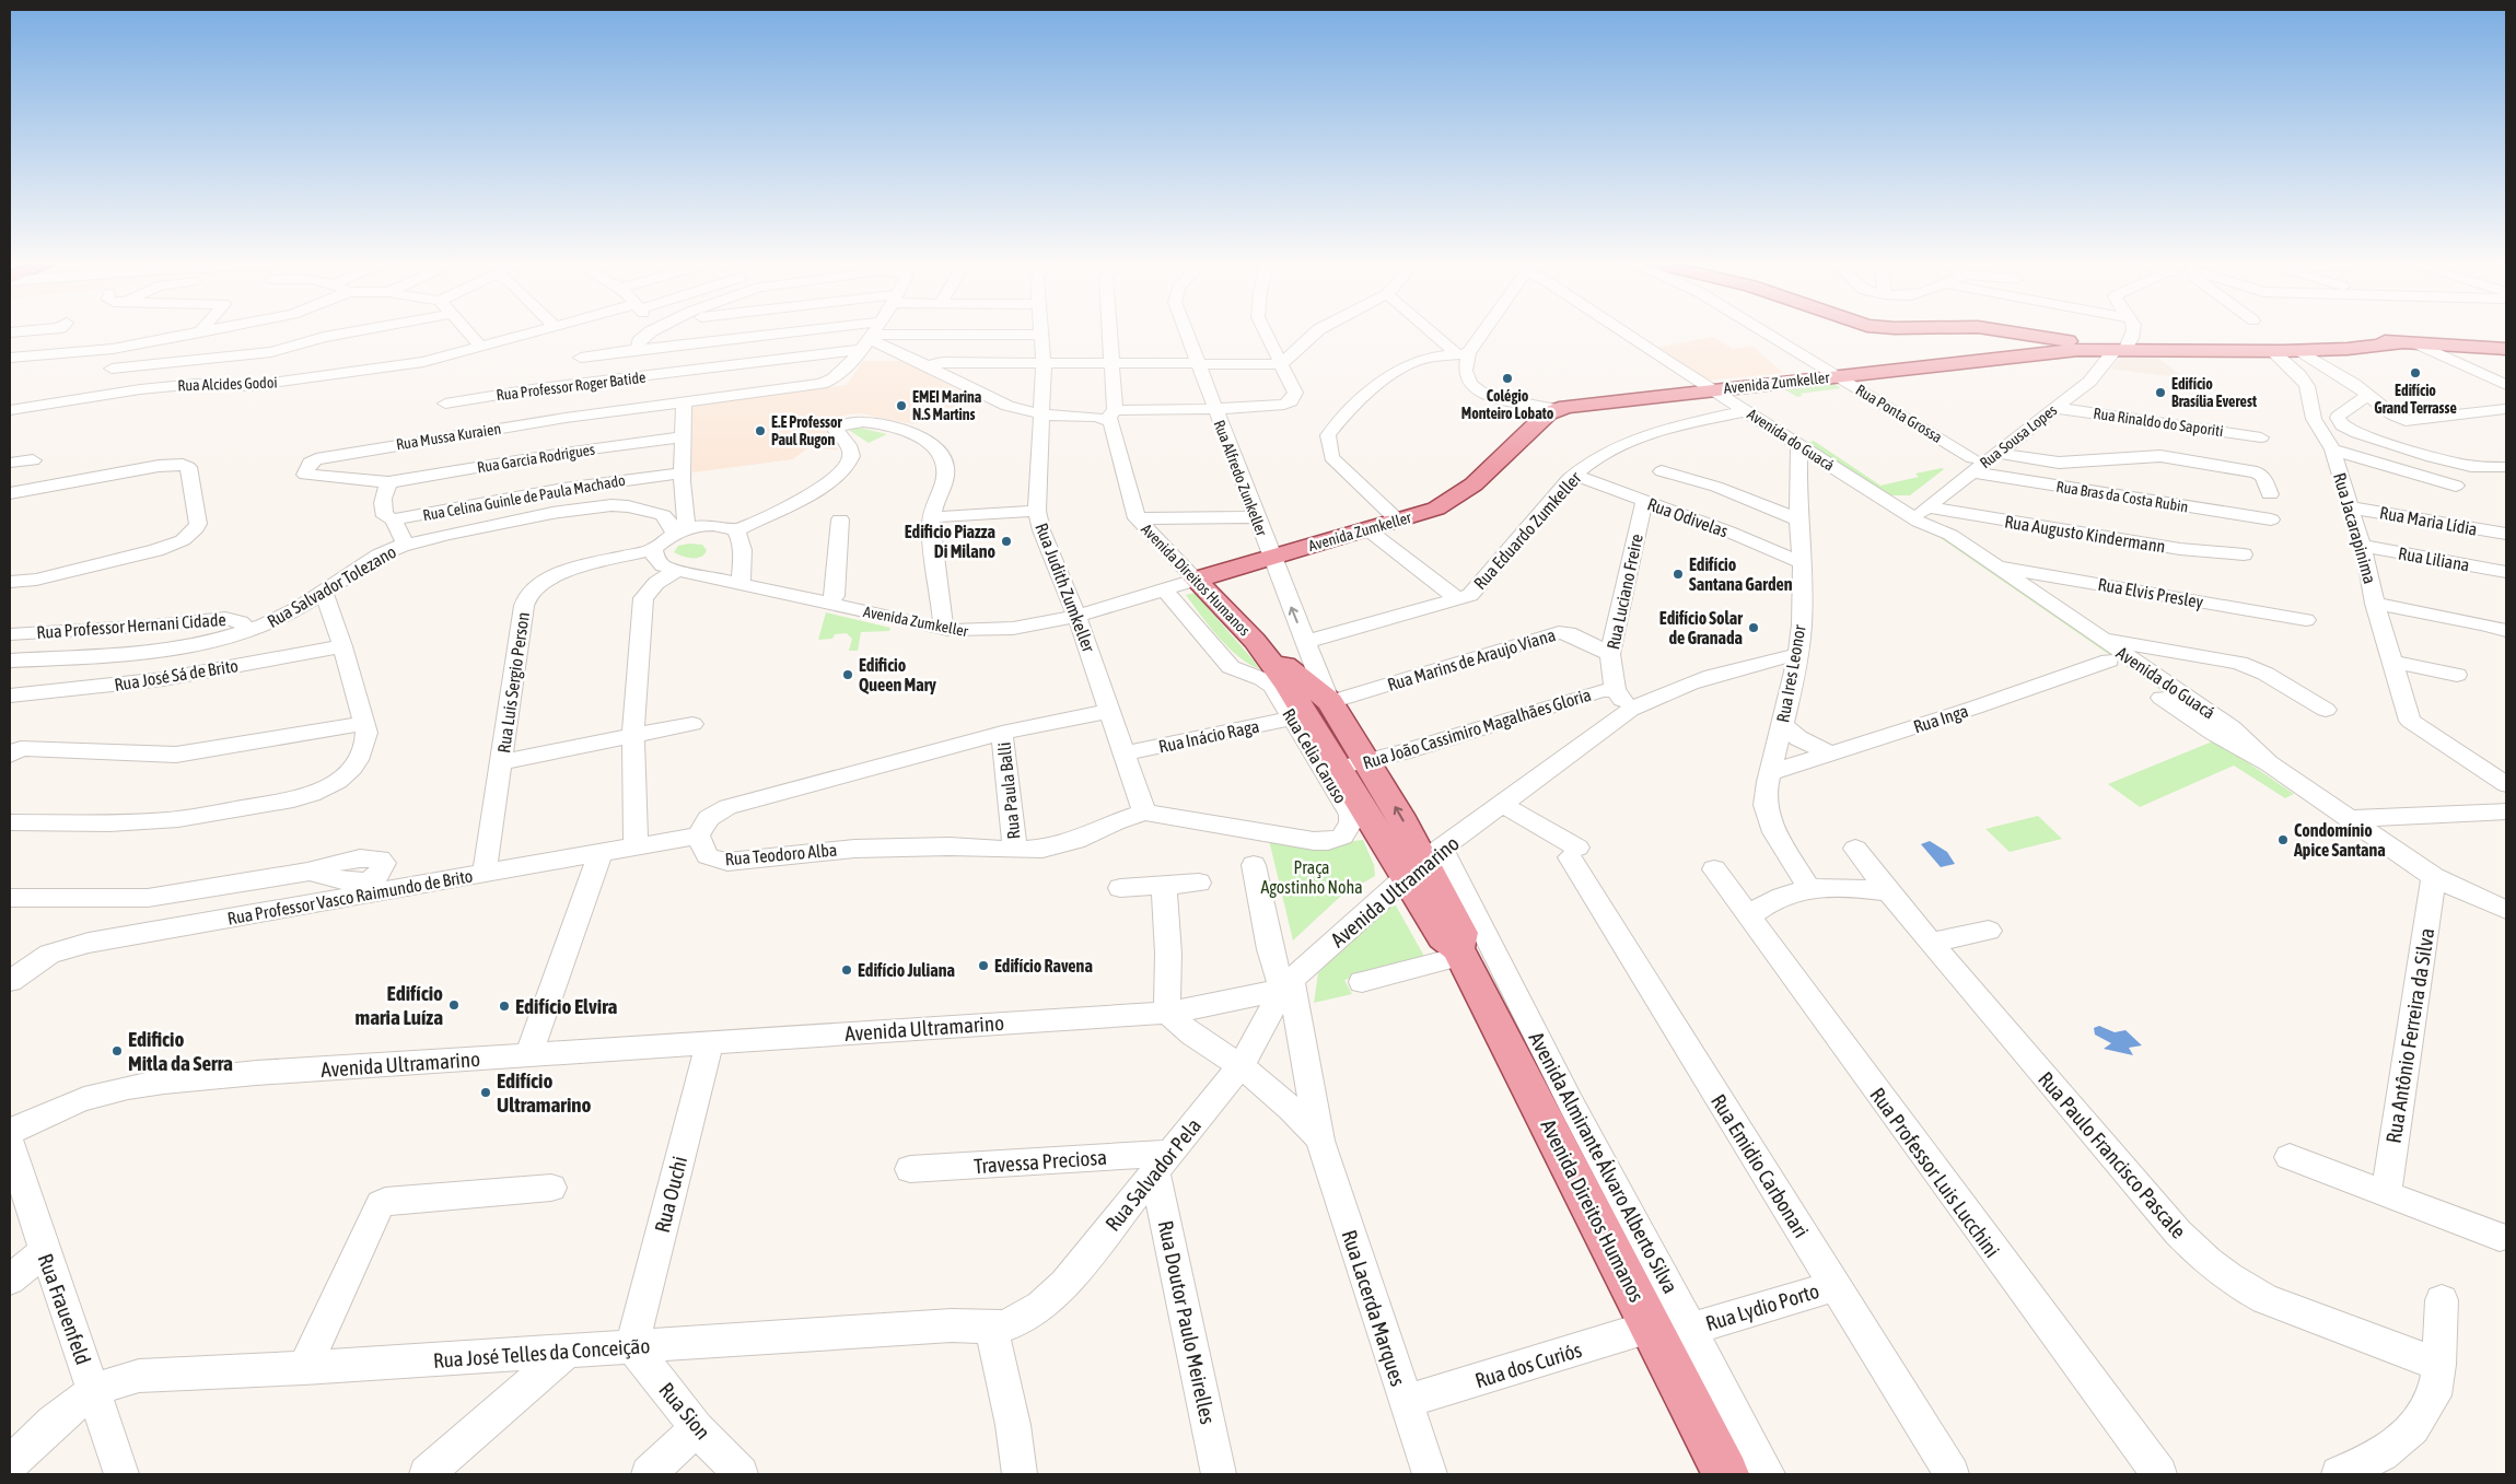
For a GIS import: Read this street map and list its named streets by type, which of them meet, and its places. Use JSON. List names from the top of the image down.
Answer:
{
  "streets": {
    "main road": ["Avenida Zumkeller", "Avenida Direitos Humanos"],
    "street": [
      "Rua Alcides Godoi",
      "Rua Professor Roger Batide",
      "Rua Ponta Grossa",
      "Rua Rinaldo do Saporiti",
      "Rua Mussa Kuraien",
      "Rua Sousa Lopes",
      "Avenida do Guacá",
      "Rua Garcia Rodrigues",
      "Rua Alfredo Zunkeller",
      "Rua Bras da Costa Rubin",
      "Rua Celina Guinle de Paula Machado",
      "Rua Odivelas",
      "Rua Maria Lídia",
      "Rua Jacarapinima",
      "Rua Eduardo Zumkeller",
      "Rua Augusto Kindermann",
      "Rua Liliana",
      "Rua Salvador Tolezano",
      "Rua Judith Zumkeller",
      "Rua Luciano Freire",
      "Rua Elvis Presley",
      "Rua Professor Hernani Cidade",
      "Rua Marins de Araujo Viana",
      "Rua Ires Leonor",
      "Rua José Sá de Brito",
      "Rua Luis Sergio Person",
      "Rua Inga",
      "Rua João Cassimiro Magalhães Gloria",
      "Rua Inácio Raga",
      "Rua Celia Caruso",
      "Rua Paula Balli",
      "Rua Teodoro Alba",
      "Avenida Ultramarino",
      "Rua Professor Vasco Raimundo de Brito",
      "Rua Antônio Ferreira da Silva",
      "Rua Paulo Francisco Pascale",
      "Travessa Preciosa",
      "Avenida Almirante Álvaro Alberto Silva",
      "Rua Emidio Carbonari",
      "Rua Professor Luis Lucchini",
      "Rua Salvador Pela",
      "Rua Ouchi",
      "Rua Lydio Porto",
      "Rua Lacerda Marques",
      "Rua Frauenfeld",
      "Rua Doutor Paulo Meirelles",
      "Rua José Telles da Conceição",
      "Rua dos Curiós",
      "Rua Sion"
    ]
  },
  "crossings": [
    ["Avenida Zumkeller", "Rua Ponta Grossa"],
    ["Avenida Zumkeller", "Rua Sousa Lopes"],
    ["Avenida Zumkeller", "Avenida do Guacá"],
    ["Avenida Zumkeller", "Rua Alfredo Zunkeller"],
    ["Avenida Zumkeller", "Avenida Direitos Humanos"],
    ["Avenida Zumkeller", "Rua Judith Zumkeller"],
    ["Avenida Zumkeller", "Rua Luis Sergio Person"],
    ["Avenida Zumkeller", "Rua Celia Caruso"],
    ["Rua Professor Roger Batide", "Rua Judith Zumkeller"],
    ["Rua Ponta Grossa", "Rua Sousa Lopes"],
    ["Rua Ponta Grossa", "Rua Bras da Costa Rubin"],
    ["Rua Rinaldo do Saporiti", "Rua Sousa Lopes"],
    ["Rua Mussa Kuraien", "Rua Garcia Rodrigues"],
    ["Rua Mussa Kuraien", "Rua Salvador Tolezano"],
    ["Rua Sousa Lopes", "Avenida do Guacá"],
    ["Rua Sousa Lopes", "Rua Bras da Costa Rubin"],
    ["Rua Sousa Lopes", "Rua Augusto Kindermann"],
    ["Avenida do Guacá", "Rua Eduardo Zumkeller"],
    ["Avenida do Guacá", "Rua Augusto Kindermann"],
    ["Avenida do Guacá", "Rua Elvis Presley"],
    ["Avenida do Guacá", "Rua Ires Leonor"],
    ["Avenida do Guacá", "Rua Inga"],
    ["Avenida do Guacá", "Rua Antônio Ferreira da Silva"],
    ["Rua Garcia Rodrigues", "Rua Salvador Tolezano"],
    ["Rua Alfredo Zunkeller", "Rua Eduardo Zumkeller"],
    ["Rua Alfredo Zunkeller", "Avenida Direitos Humanos"],
    ["Rua Alfredo Zunkeller", "Rua Marins de Araujo Viana"],
    ["Rua Celina Guinle de Paula Machado", "Rua Salvador Tolezano"],
    ["Rua Odivelas", "Rua Eduardo Zumkeller"],
    ["Rua Odivelas", "Rua Luciano Freire"],
    ["Rua Odivelas", "Rua Ires Leonor"],
    ["Rua Maria Lídia", "Rua Jacarapinima"],
    ["Rua Jacarapinima", "Rua Liliana"],
    ["Avenida Direitos Humanos", "Rua Marins de Araujo Viana"],
    ["Avenida Direitos Humanos", "Rua João Cassimiro Magalhães Gloria"],
    ["Avenida Direitos Humanos", "Avenida Ultramarino"],
    ["Avenida Direitos Humanos", "Avenida Almirante Álvaro Alberto Silva"],
    ["Avenida Direitos Humanos", "Rua dos Curiós"],
    ["Rua Salvador Tolezano", "Rua Professor Hernani Cidade"],
    ["Rua Judith Zumkeller", "Rua Inácio Raga"],
    ["Rua Judith Zumkeller", "Rua Celia Caruso"],
    ["Rua Judith Zumkeller", "Rua Teodoro Alba"],
    ["Rua Luciano Freire", "Rua Marins de Araujo Viana"],
    ["Rua Luciano Freire", "Rua João Cassimiro Magalhães Gloria"],
    ["Rua Luciano Freire", "Avenida Ultramarino"],
    ["Rua Ires Leonor", "Rua Inga"],
    ["Rua Ires Leonor", "Avenida Ultramarino"],
    ["Rua Luis Sergio Person", "Rua Professor Vasco Raimundo de Brito"],
    ["Rua Inácio Raga", "Rua Celia Caruso"],
    ["Rua Celia Caruso", "Rua Teodoro Alba"],
    ["Rua Paula Balli", "Rua Teodoro Alba"],
    ["Rua Teodoro Alba", "Rua Professor Vasco Raimundo de Brito"],
    ["Avenida Ultramarino", "Avenida Almirante Álvaro Alberto Silva"],
    ["Avenida Ultramarino", "Rua Emidio Carbonari"],
    ["Avenida Ultramarino", "Rua Salvador Pela"],
    ["Avenida Ultramarino", "Rua Ouchi"],
    ["Avenida Ultramarino", "Rua Lacerda Marques"],
    ["Travessa Preciosa", "Rua Salvador Pela"],
    ["Travessa Preciosa", "Rua Doutor Paulo Meirelles"],
    ["Avenida Almirante Álvaro Alberto Silva", "Rua Lydio Porto"],
    ["Rua Emidio Carbonari", "Rua Lydio Porto"],
    ["Rua Salvador Pela", "Rua Lacerda Marques"],
    ["Rua Salvador Pela", "Rua Doutor Paulo Meirelles"],
    ["Rua Salvador Pela", "Rua José Telles da Conceição"],
    ["Rua Ouchi", "Rua José Telles da Conceição"],
    ["Rua Ouchi", "Rua Sion"],
    ["Rua Lacerda Marques", "Rua dos Curiós"],
    ["Rua Frauenfeld", "Rua José Telles da Conceição"],
    ["Rua José Telles da Conceição", "Rua Sion"]
  ],
  "parks": ["Praça Agostinho Noha"],
  "places": [
    "Edifício Grand Terrasse",
    "Colégio Monteiro Lobato",
    "Edifício Brasília Everest",
    "EMEI Marina N.S Martins",
    "E.E Professor Paul Rugon",
    "Edificio Piazza Di Milano",
    "Edifício Santana Garden",
    "Edifício Solar de Granada",
    "Edificio Queen Mary",
    "Condomínio Apice Santana",
    "Edifício Ravena",
    "Edifício Juliana",
    "Edifício maria Luíza",
    "Edifício Elvira",
    "Edificio Mitla da Serra",
    "Edifício Ultramarino"
  ]
}
